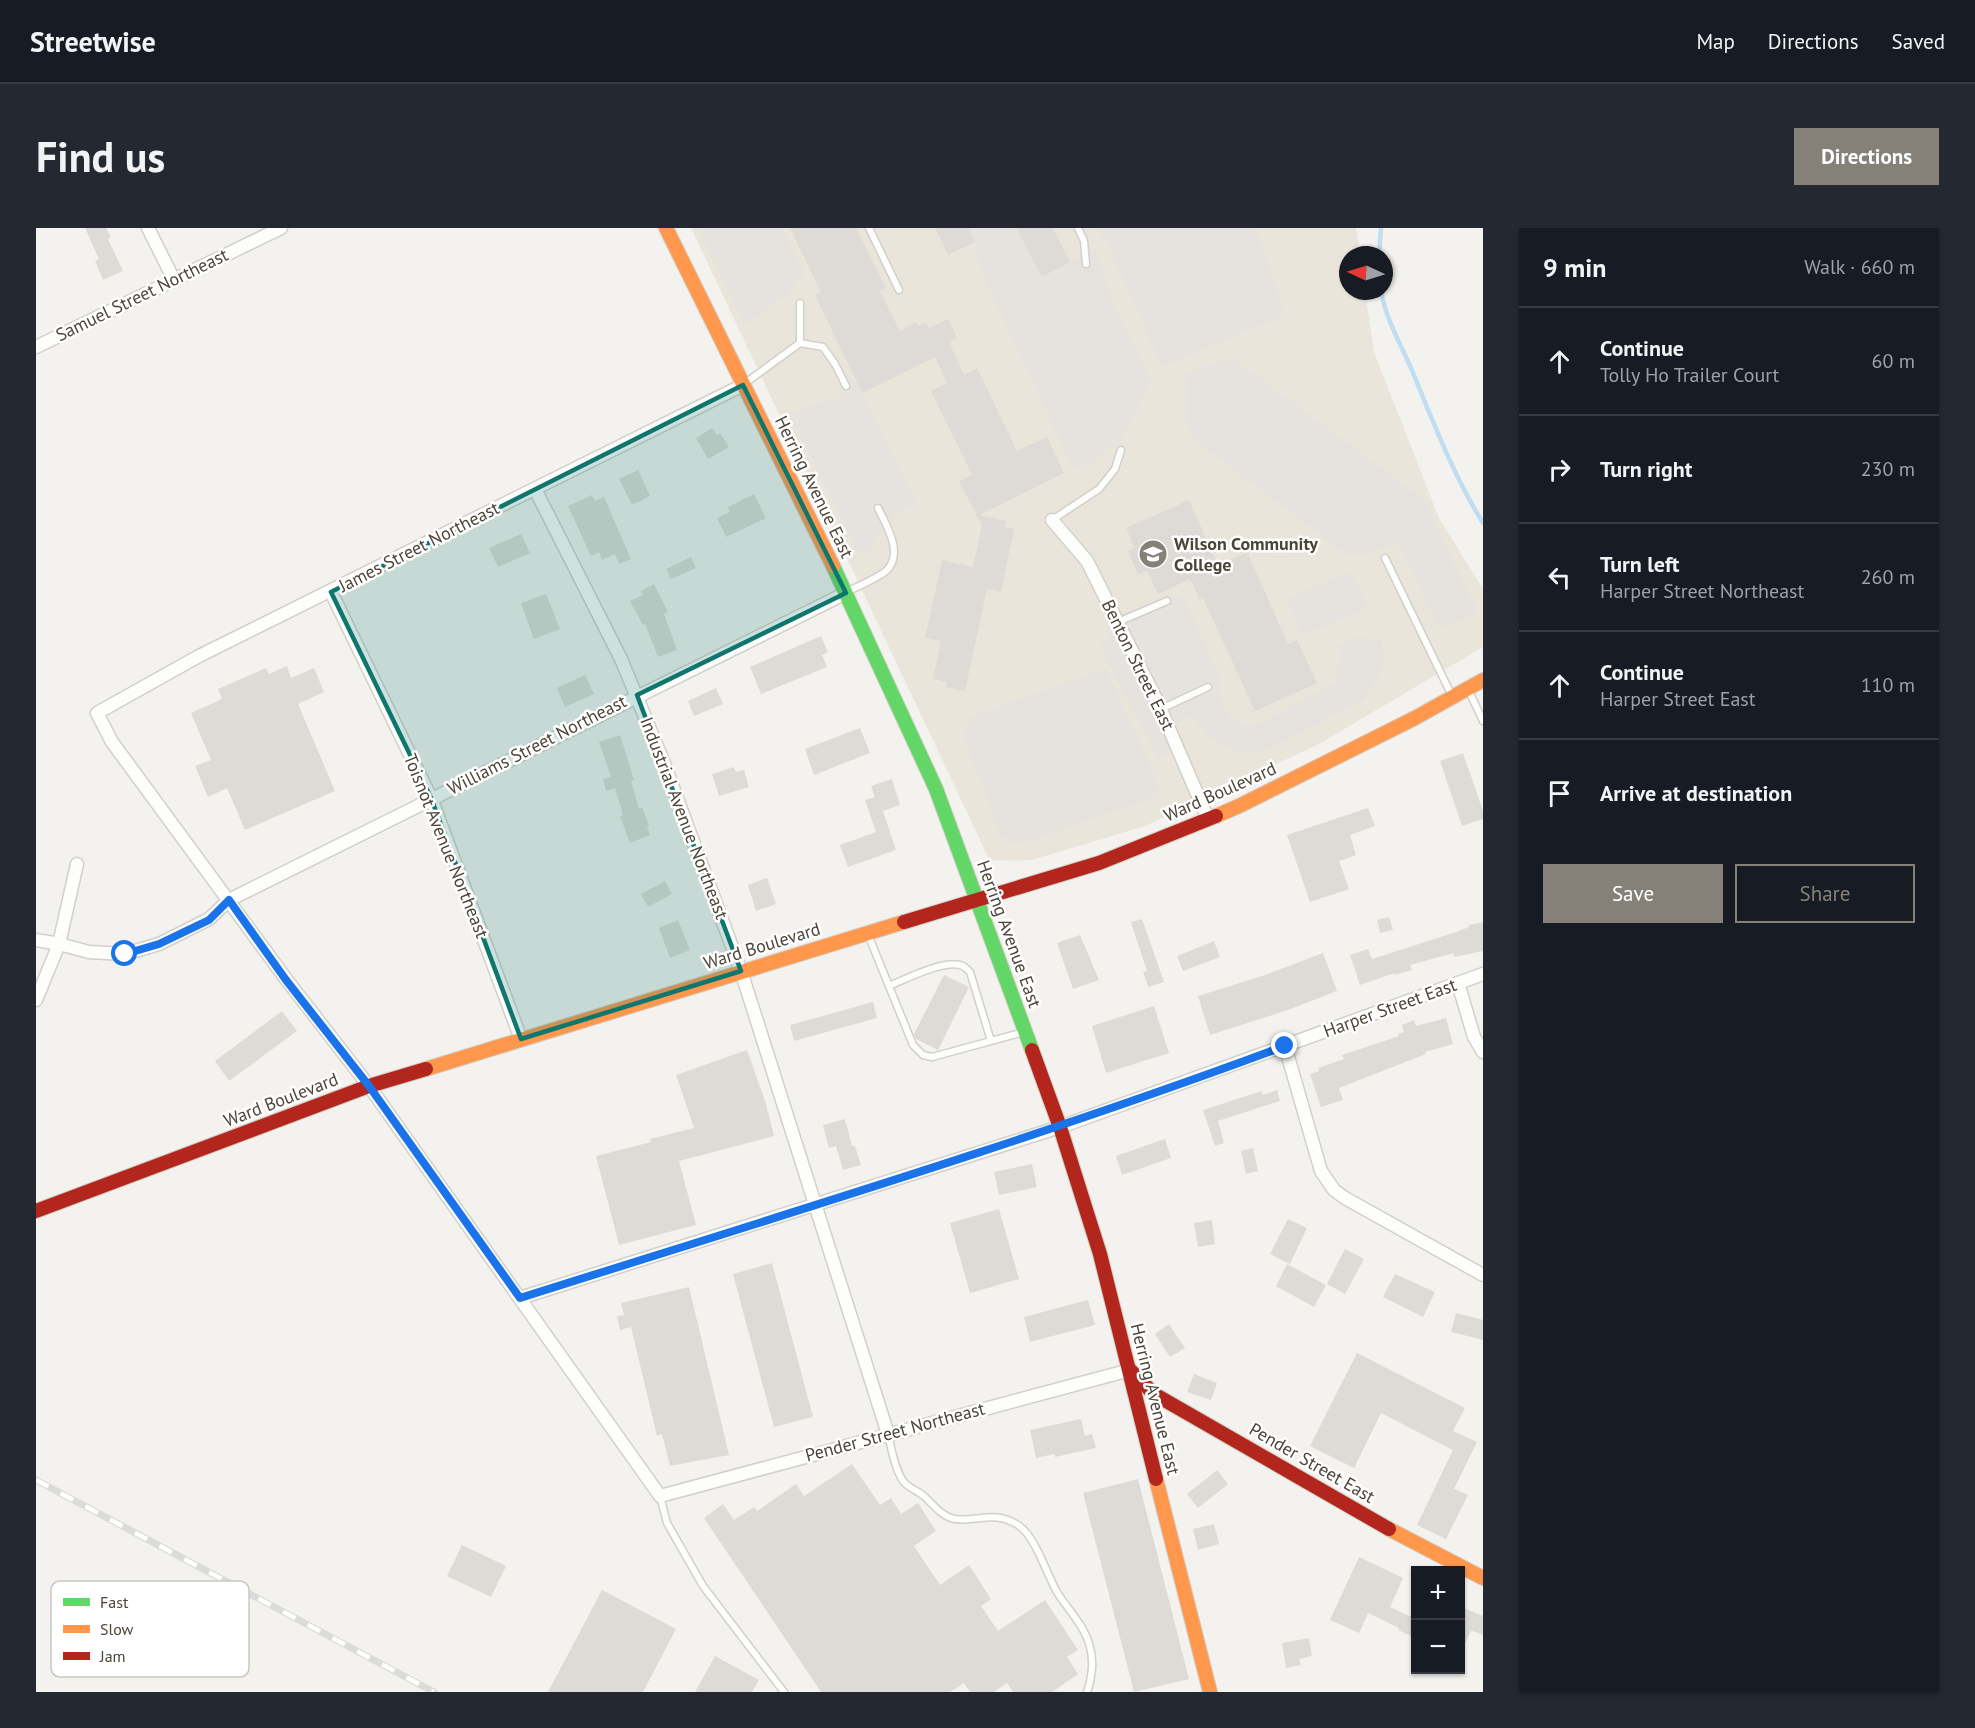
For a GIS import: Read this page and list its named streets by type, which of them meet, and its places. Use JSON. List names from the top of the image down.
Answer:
{
  "streets": {
    "main road": ["Herring Avenue East", "Ward Boulevard", "Pender Street East"],
    "street": [
      "Samuel Street Northeast",
      "James Street Northeast",
      "Benton Street East",
      "Williams Street Northeast",
      "Industrial Avenue Northeast",
      "Toisnot Avenue Northeast",
      "Harper Street East",
      "Pender Street Northeast"
    ]
  },
  "crossings": [
    ["Herring Avenue East", "James Street Northeast"],
    ["Herring Avenue East", "Williams Street Northeast"],
    ["Herring Avenue East", "Ward Boulevard"],
    ["Herring Avenue East", "Harper Street East"],
    ["Herring Avenue East", "Pender Street Northeast"],
    ["Herring Avenue East", "Pender Street East"],
    ["James Street Northeast", "Williams Street Northeast"],
    ["James Street Northeast", "Industrial Avenue Northeast"],
    ["James Street Northeast", "Toisnot Avenue Northeast"],
    ["Benton Street East", "Ward Boulevard"],
    ["Williams Street Northeast", "Industrial Avenue Northeast"],
    ["Williams Street Northeast", "Toisnot Avenue Northeast"],
    ["Ward Boulevard", "Industrial Avenue Northeast"],
    ["Ward Boulevard", "Toisnot Avenue Northeast"],
    ["Industrial Avenue Northeast", "Harper Street East"],
    ["Industrial Avenue Northeast", "Pender Street Northeast"],
    ["Pender Street Northeast", "Pender Street East"]
  ],
  "places": {
    "school or university": ["Wilson Community College"]
  },
  "legend": ["Fast", "Slow", "Jam"],
  "north": "left",
  "page": {
    "header": "Streetwise",
    "nav": ["Map", "Directions", "Saved"],
    "buttons": [
      "Directions",
      ["Save", "Share"]
    ],
    "title": "Find us",
    "heading": ["9 min", "Walk · 660 m"],
    "list": [
      ["Continue", "Tolly Ho Trailer Court", "60 m"],
      ["Turn right", "230 m"],
      ["Turn left", "Harper Street Northeast", "260 m"],
      ["Continue", "Harper Street East", "110 m"],
      "Arrive at destination"
    ],
    "map_buttons": ["+", "−"]
  }
}
